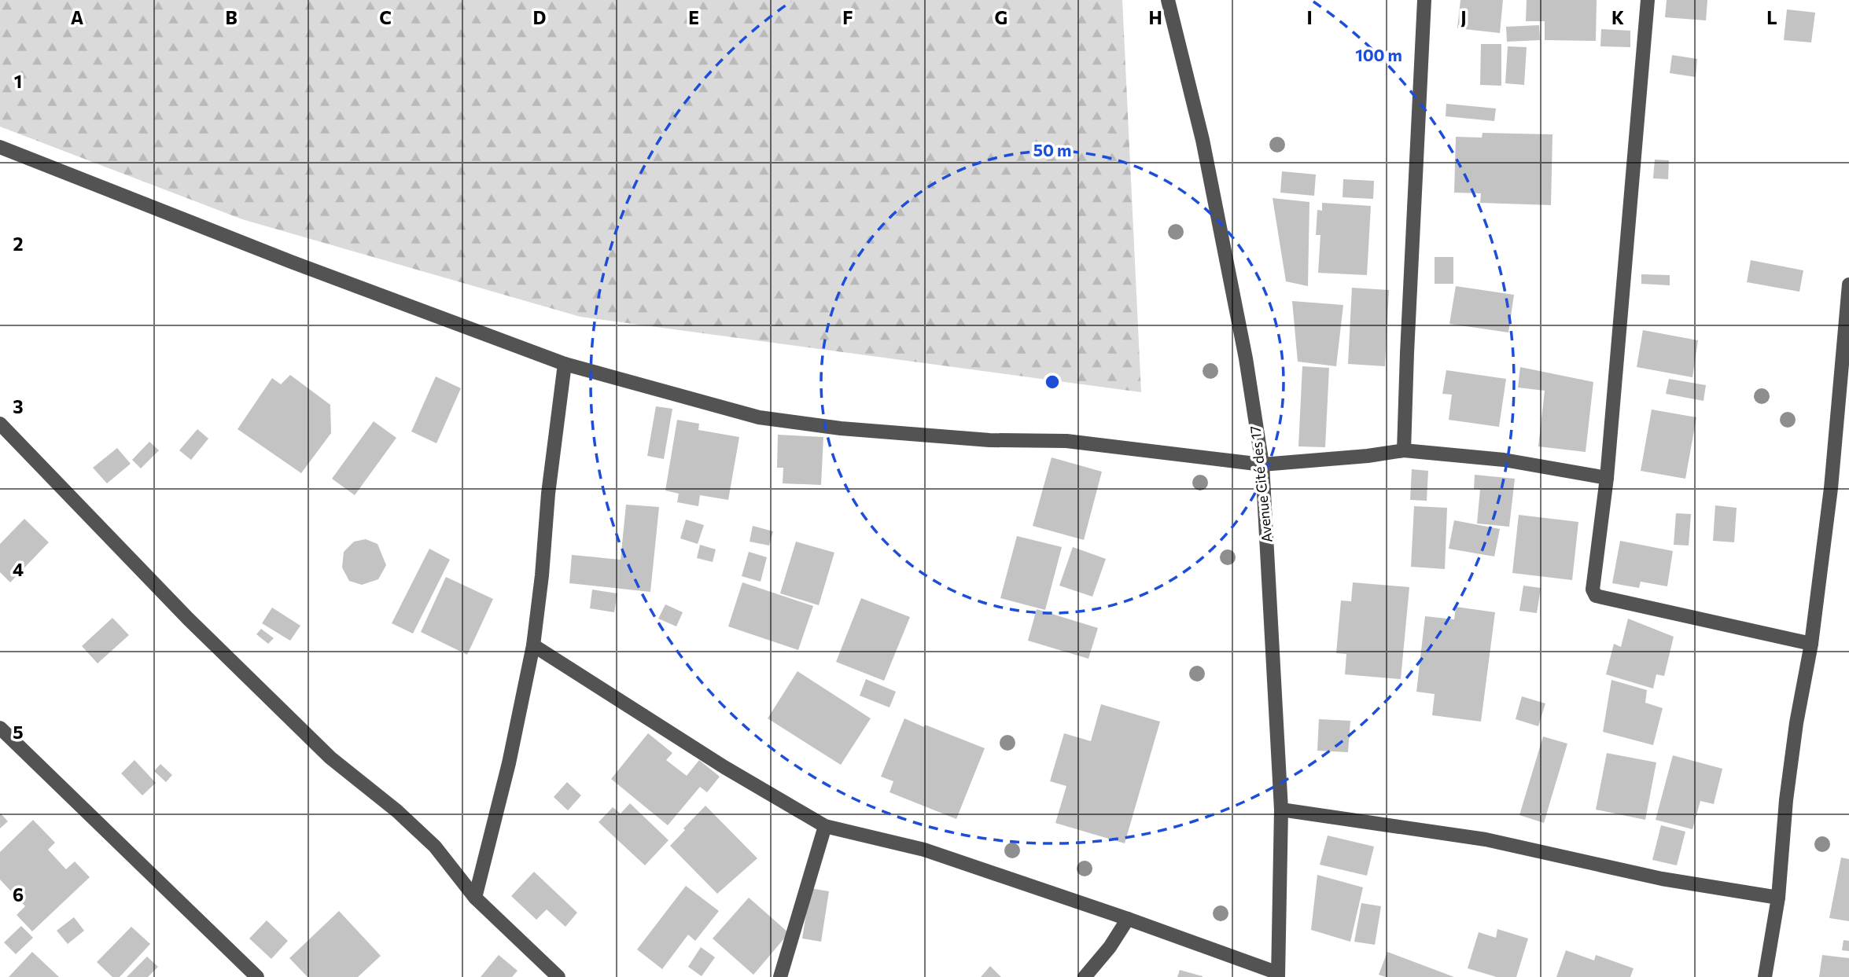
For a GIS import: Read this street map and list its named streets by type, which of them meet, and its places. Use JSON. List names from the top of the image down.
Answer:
{
  "streets": {
    "street": ["Avenue Cité des 17"]
  },
  "grid": {
    "columns": [
      "A",
      "B",
      "C",
      "D",
      "E",
      "F",
      "G",
      "H",
      "I",
      "J",
      "K",
      "L"
    ],
    "rows": [
      "1",
      "2",
      "3",
      "4",
      "5",
      "6"
    ]
  },
  "rings": ["100 m", "50 m"]
}
